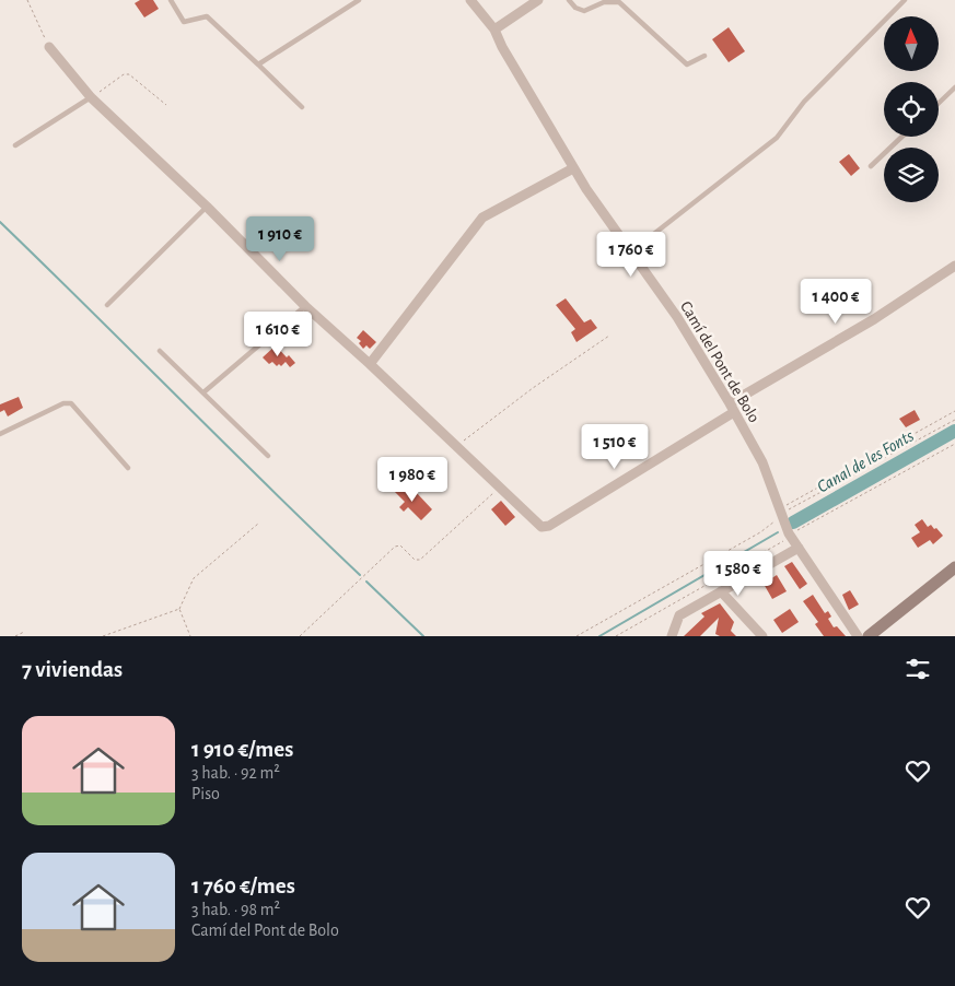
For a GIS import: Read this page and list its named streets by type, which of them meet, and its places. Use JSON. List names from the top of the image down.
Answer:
{
  "streets": {
    "street": ["Camí del Pont de Bolo"]
  },
  "water": ["Canal de les Fonts"],
  "north": "top",
  "page": {
    "price": [
      "1 910 €",
      "1 760 €",
      "1 400 €",
      "1 610 €",
      "1 510 €",
      "1 980 €",
      "1 580 €"
    ],
    "heading": "7 viviendas",
    "list": [
      {
        "name": "1 910 €/mes",
        "note": "3 hab. · 92 m² · Piso"
      },
      {
        "name": "1 760 €/mes",
        "note": "3 hab. · 98 m² · Camí del Pont de Bolo"
      }
    ]
  }
}
